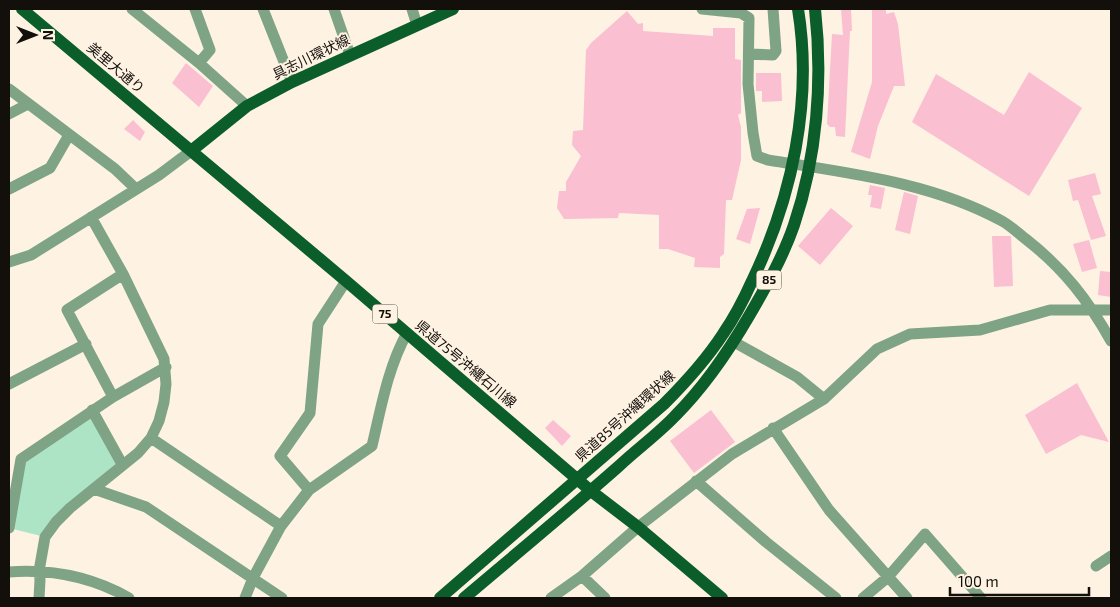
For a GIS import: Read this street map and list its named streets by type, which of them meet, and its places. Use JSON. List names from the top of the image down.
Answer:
{
  "streets": {
    "main road": [
      "具志川環状線",
      "美里大通り",
      "85",
      "75",
      "県道75号沖縄石川線",
      "県道85号沖縄環状線"
    ]
  },
  "crossings": [
    ["具志川環状線", "美里大通り"],
    ["具志川環状線", "県道75号沖縄石川線"],
    ["美里大通り", "県道75号沖縄石川線"],
    ["85", "県道75号沖縄石川線"],
    ["県道75号沖縄石川線", "県道85号沖縄環状線"]
  ],
  "scale_bar": "100 m",
  "north": "right"
}
